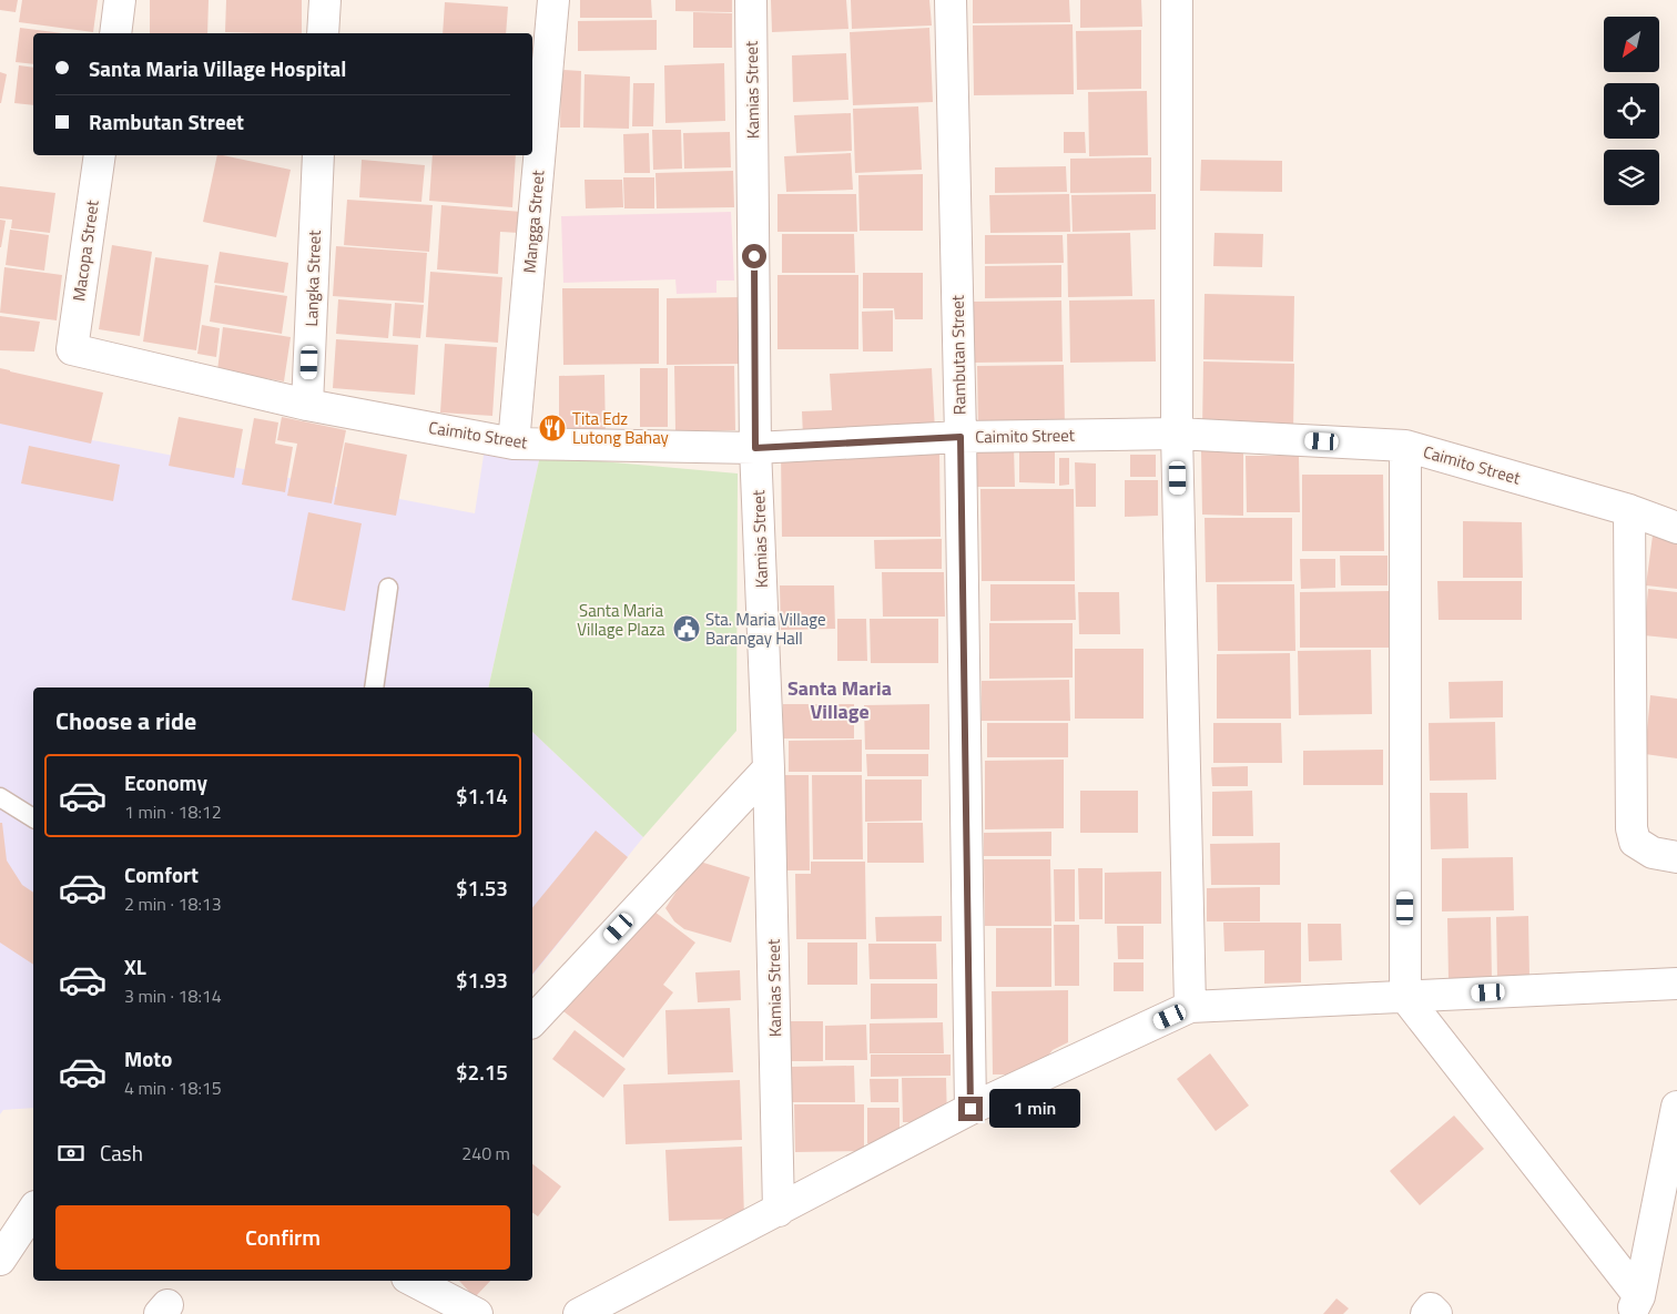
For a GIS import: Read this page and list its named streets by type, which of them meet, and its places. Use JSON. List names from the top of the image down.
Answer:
{
  "streets": {
    "street": [
      "Kamias Street",
      "Mangga Street",
      "Macopa Street",
      "Langka Street",
      "Rambutan Street",
      "Caimito Street"
    ]
  },
  "crossings": [
    ["Kamias Street", "Caimito Street"],
    ["Mangga Street", "Caimito Street"],
    ["Macopa Street", "Caimito Street"],
    ["Langka Street", "Caimito Street"],
    ["Rambutan Street", "Caimito Street"]
  ],
  "districts": ["Santa Maria Village"],
  "parks": ["Santa Maria Village Plaza"],
  "places": {
    "restaurant": ["Tita Edz Lutong Bahay"],
    "public building": ["Sta. Maria Village Barangay Hall"]
  },
  "north": "bottom left",
  "page": {
    "banner": ["Santa Maria Village Hospital", "Rambutan Street"],
    "heading": "Choose a ride",
    "list": [
      {
        "name": "Economy",
        "note": "1 min · 18:12",
        "value": "$1.14"
      },
      {
        "name": "Comfort",
        "note": "2 min · 18:13",
        "value": "$1.53"
      },
      {
        "name": "XL",
        "note": "3 min · 18:14",
        "value": "$1.93"
      },
      {
        "name": "Moto",
        "note": "4 min · 18:15",
        "value": "$2.15"
      }
    ],
    "bubble": "1 min",
    "pay": ["Cash", "240 m"],
    "buttons": "Confirm"
  }
}
